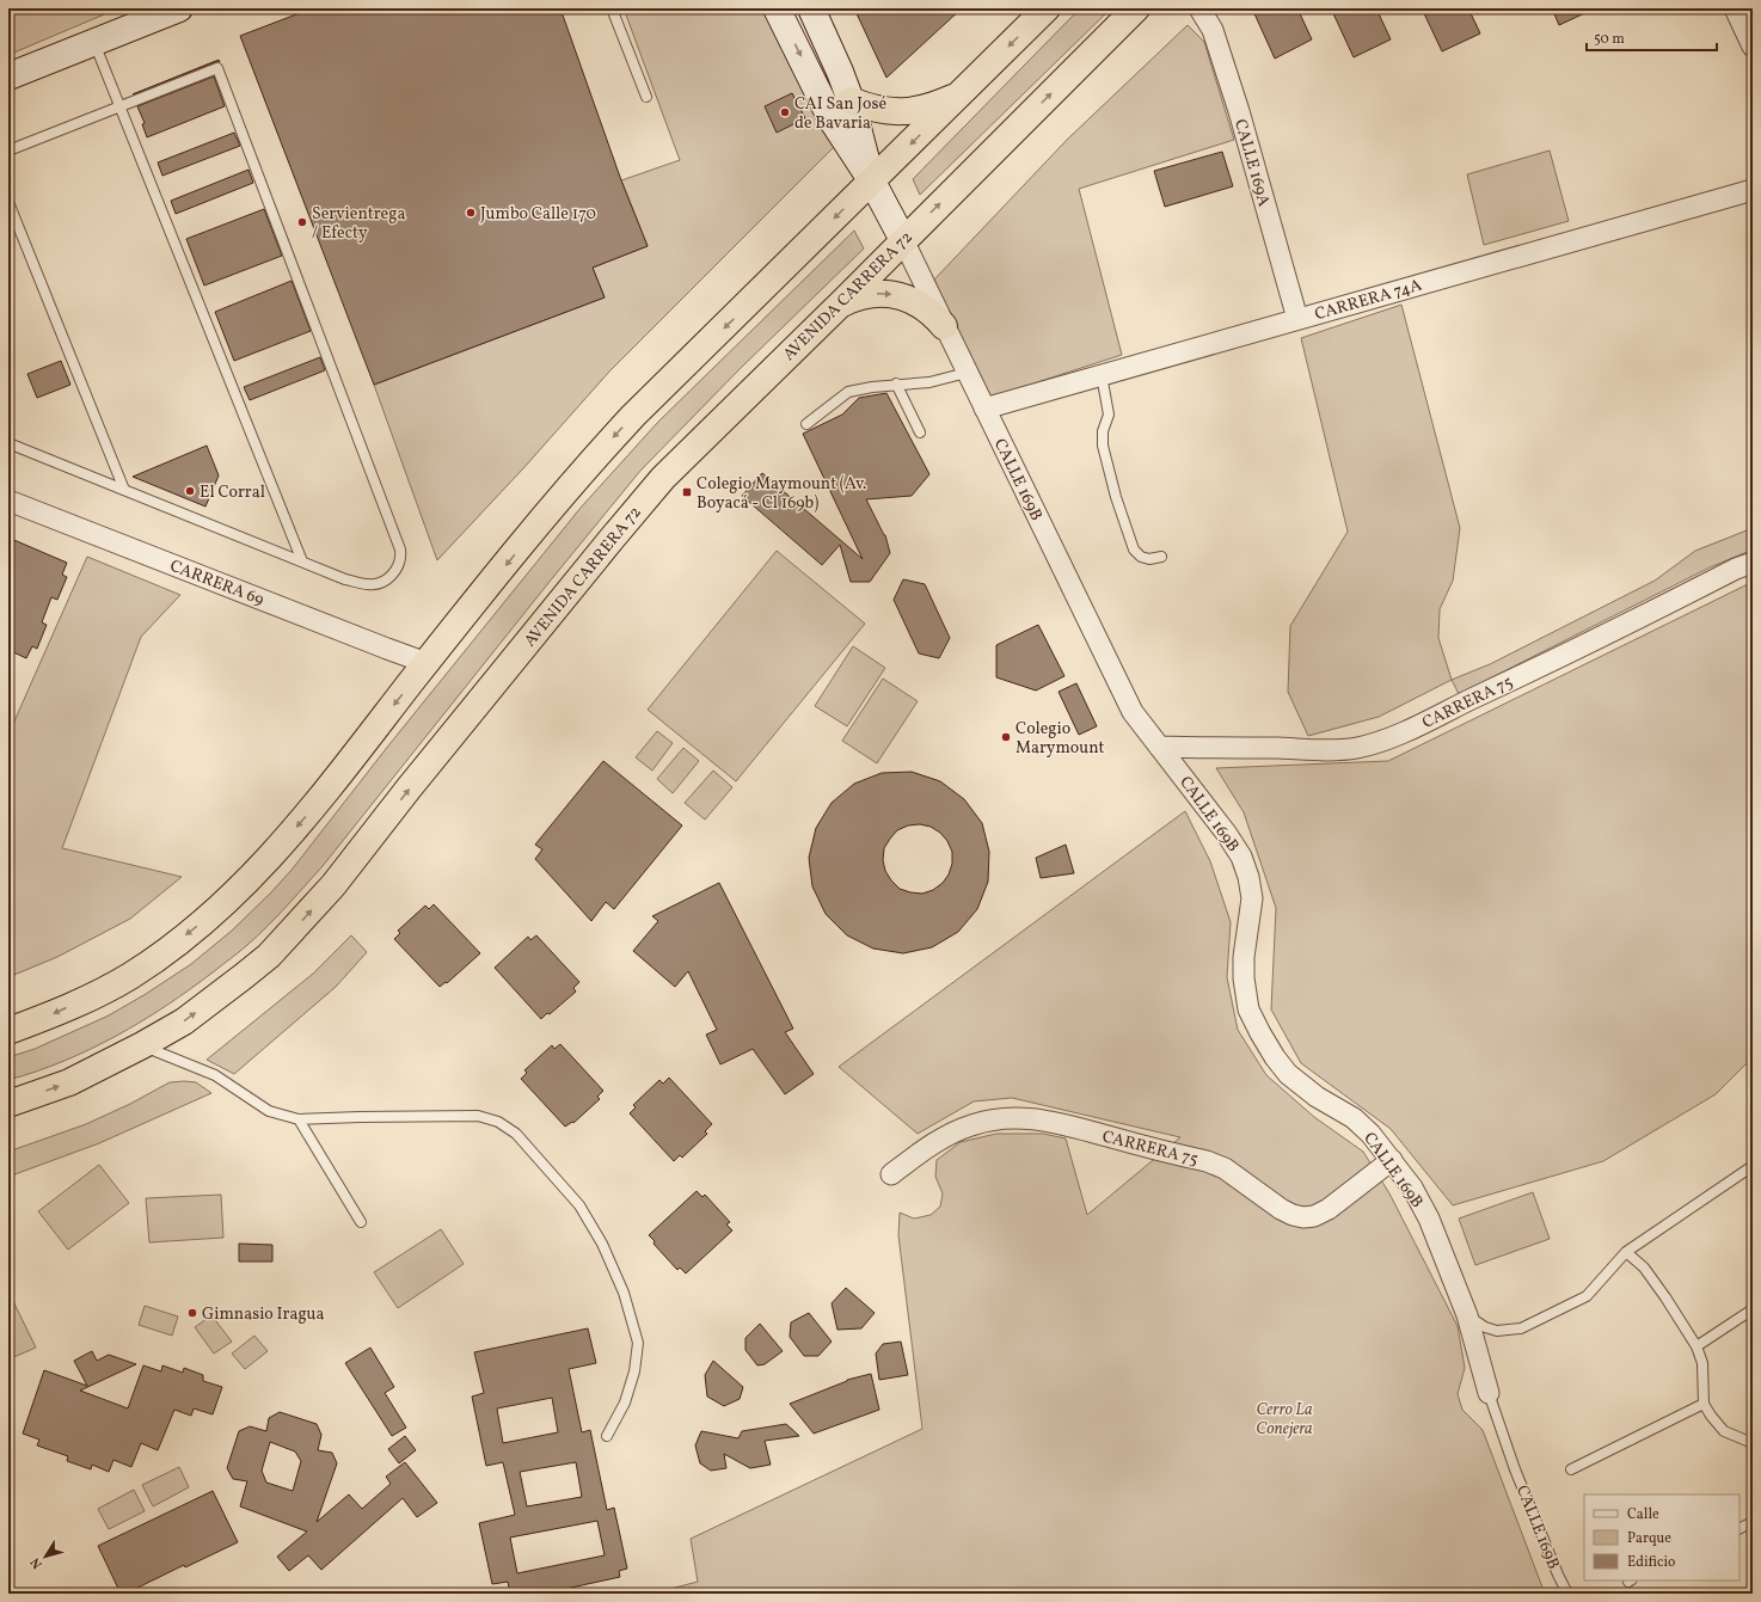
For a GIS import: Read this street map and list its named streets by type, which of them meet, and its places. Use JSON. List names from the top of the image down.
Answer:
{
  "streets": {
    "highway": ["AVENIDA CARRERA 72"],
    "main road": ["CALLE 169B"],
    "street": [
      "CALLE 169A",
      "CARRERA 74A",
      "CARRERA 69",
      "CARRERA 75"
    ]
  },
  "crossings": [
    ["CALLE 169A", "CARRERA 74A"],
    ["AVENIDA CARRERA 72", "CALLE 169B"],
    ["CARRERA 74A", "CALLE 169B"],
    ["CALLE 169B", "CARRERA 75"]
  ],
  "parks": ["Cerro La Conejera"],
  "places": {
    "other": [
      "CAI San José de Bavaria",
      "Jumbo Calle 170",
      "Servientrega / Efecty",
      "El Corral",
      "Colegio Marymount",
      "Gimnasio Iragua"
    ],
    "transit": ["Colegio Maymount (Av. Boyacá - Cl 169b)"]
  },
  "legend": ["Calle", "Parque", "Edificio"],
  "scale_bar": "50 m",
  "north": "bottom left"
}
